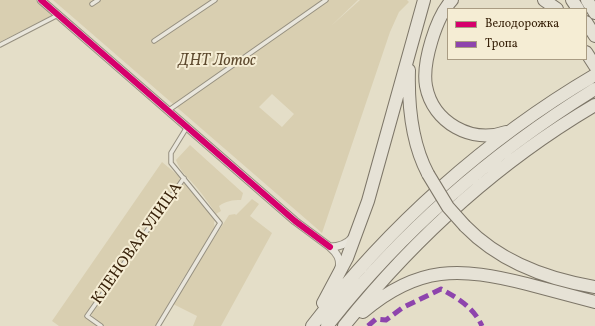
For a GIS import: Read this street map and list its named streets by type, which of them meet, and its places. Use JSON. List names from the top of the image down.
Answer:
{
  "streets": {
    "lane": ["КЛЕНОВАЯ УЛИЦА"]
  },
  "parks": ["ДНТ Лотос"],
  "legend": ["Велодорожка", "Тропа"]
}
